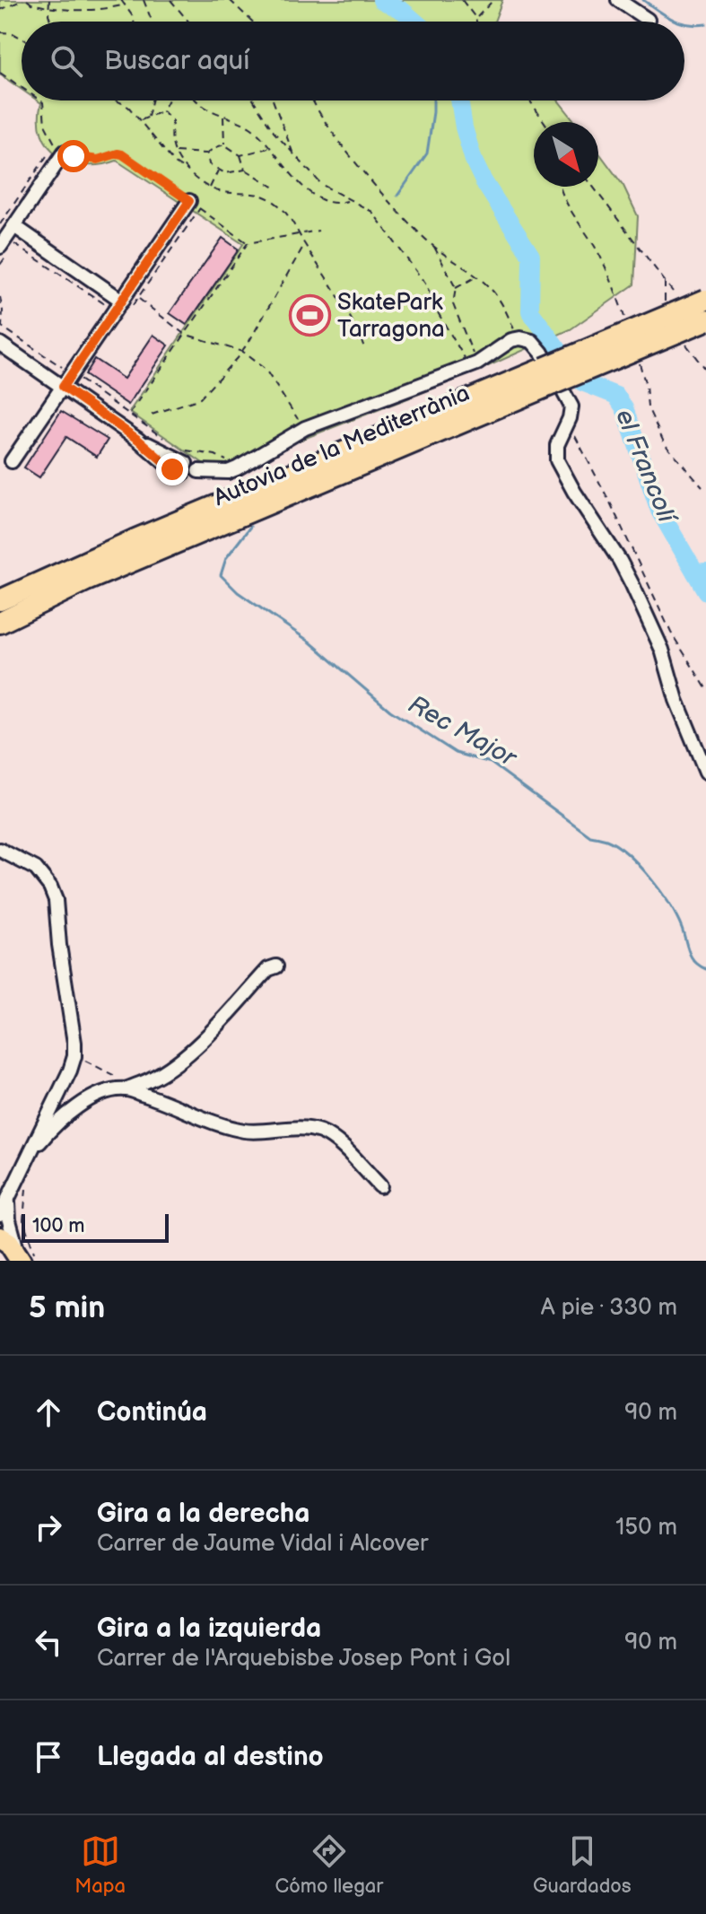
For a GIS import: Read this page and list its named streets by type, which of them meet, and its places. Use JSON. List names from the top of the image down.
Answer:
{
  "streets": {
    "highway": ["Autovia de la Mediterrània"]
  },
  "water": ["el Francolí", "Rec Major"],
  "places": {
    "sports": ["SkatePark Tarragona"]
  },
  "scale_bar": "100 m",
  "north": "bottom right",
  "page": {
    "search": "Buscar aquí",
    "scale": "100 m",
    "heading": ["5 min", "A pie · 330 m"],
    "list": [
      ["Continúa", "90 m"],
      ["Gira a la derecha", "Carrer de Jaume Vidal i Alcover", "150 m"],
      ["Gira a la izquierda", "Carrer de l'Arquebisbe Josep Pont i Gol", "90 m"],
      "Llegada al destino"
    ],
    "nav": ["Mapa", "Cómo llegar", "Guardados"]
  }
}
